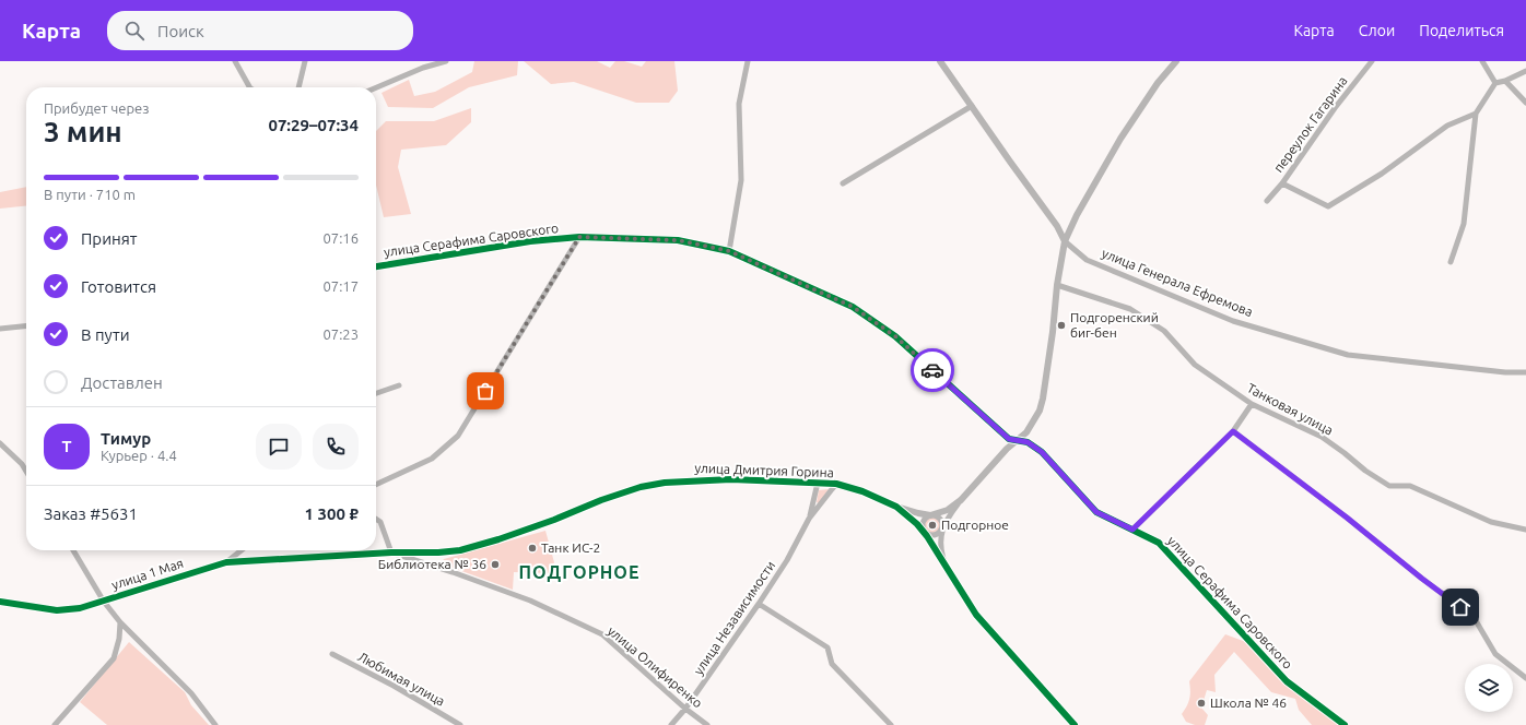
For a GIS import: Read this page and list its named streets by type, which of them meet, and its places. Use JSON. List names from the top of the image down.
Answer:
{
  "streets": {
    "street": [
      "переулок Гагарина",
      "улица Серафима Саровского",
      "улица Генерала Ефремова",
      "Танковая улица",
      "улица Дмитрия Горина",
      "улица 1 Мая",
      "улица Независимости",
      "улица Олифиренко",
      "Любимая улица"
    ]
  },
  "crossings": [
    ["улица Дмитрия Горина", "улица 1 Мая"],
    ["улица 1 Мая", "улица Олифиренко"],
    ["улица Независимости", "улица Олифиренко"]
  ],
  "districts": ["ПОДГОРНОЕ"],
  "places": [
    "Подгоренский биг-бен",
    "Подгорное",
    "Танк ИС-2",
    "Библиотека № 36",
    "Школа № 46"
  ],
  "page": {
    "header": "Карта",
    "search": "Поиск",
    "nav": ["Карта", "Слои", "Поделиться"],
    "heading": ["3 мин", "Прибудет через", "07:29–07:34"],
    "panel": [
      "Тимур",
      "Курьер · 4.4",
      "Заказ #5631",
      "1 300 ₽"
    ],
    "bar": "В пути · 710 m",
    "list": [
      ["Принят", "07:16"],
      ["Готовится", "07:17"],
      ["В пути", "07:23"],
      "Доставлен"
    ],
    "round": "Т"
  }
}
